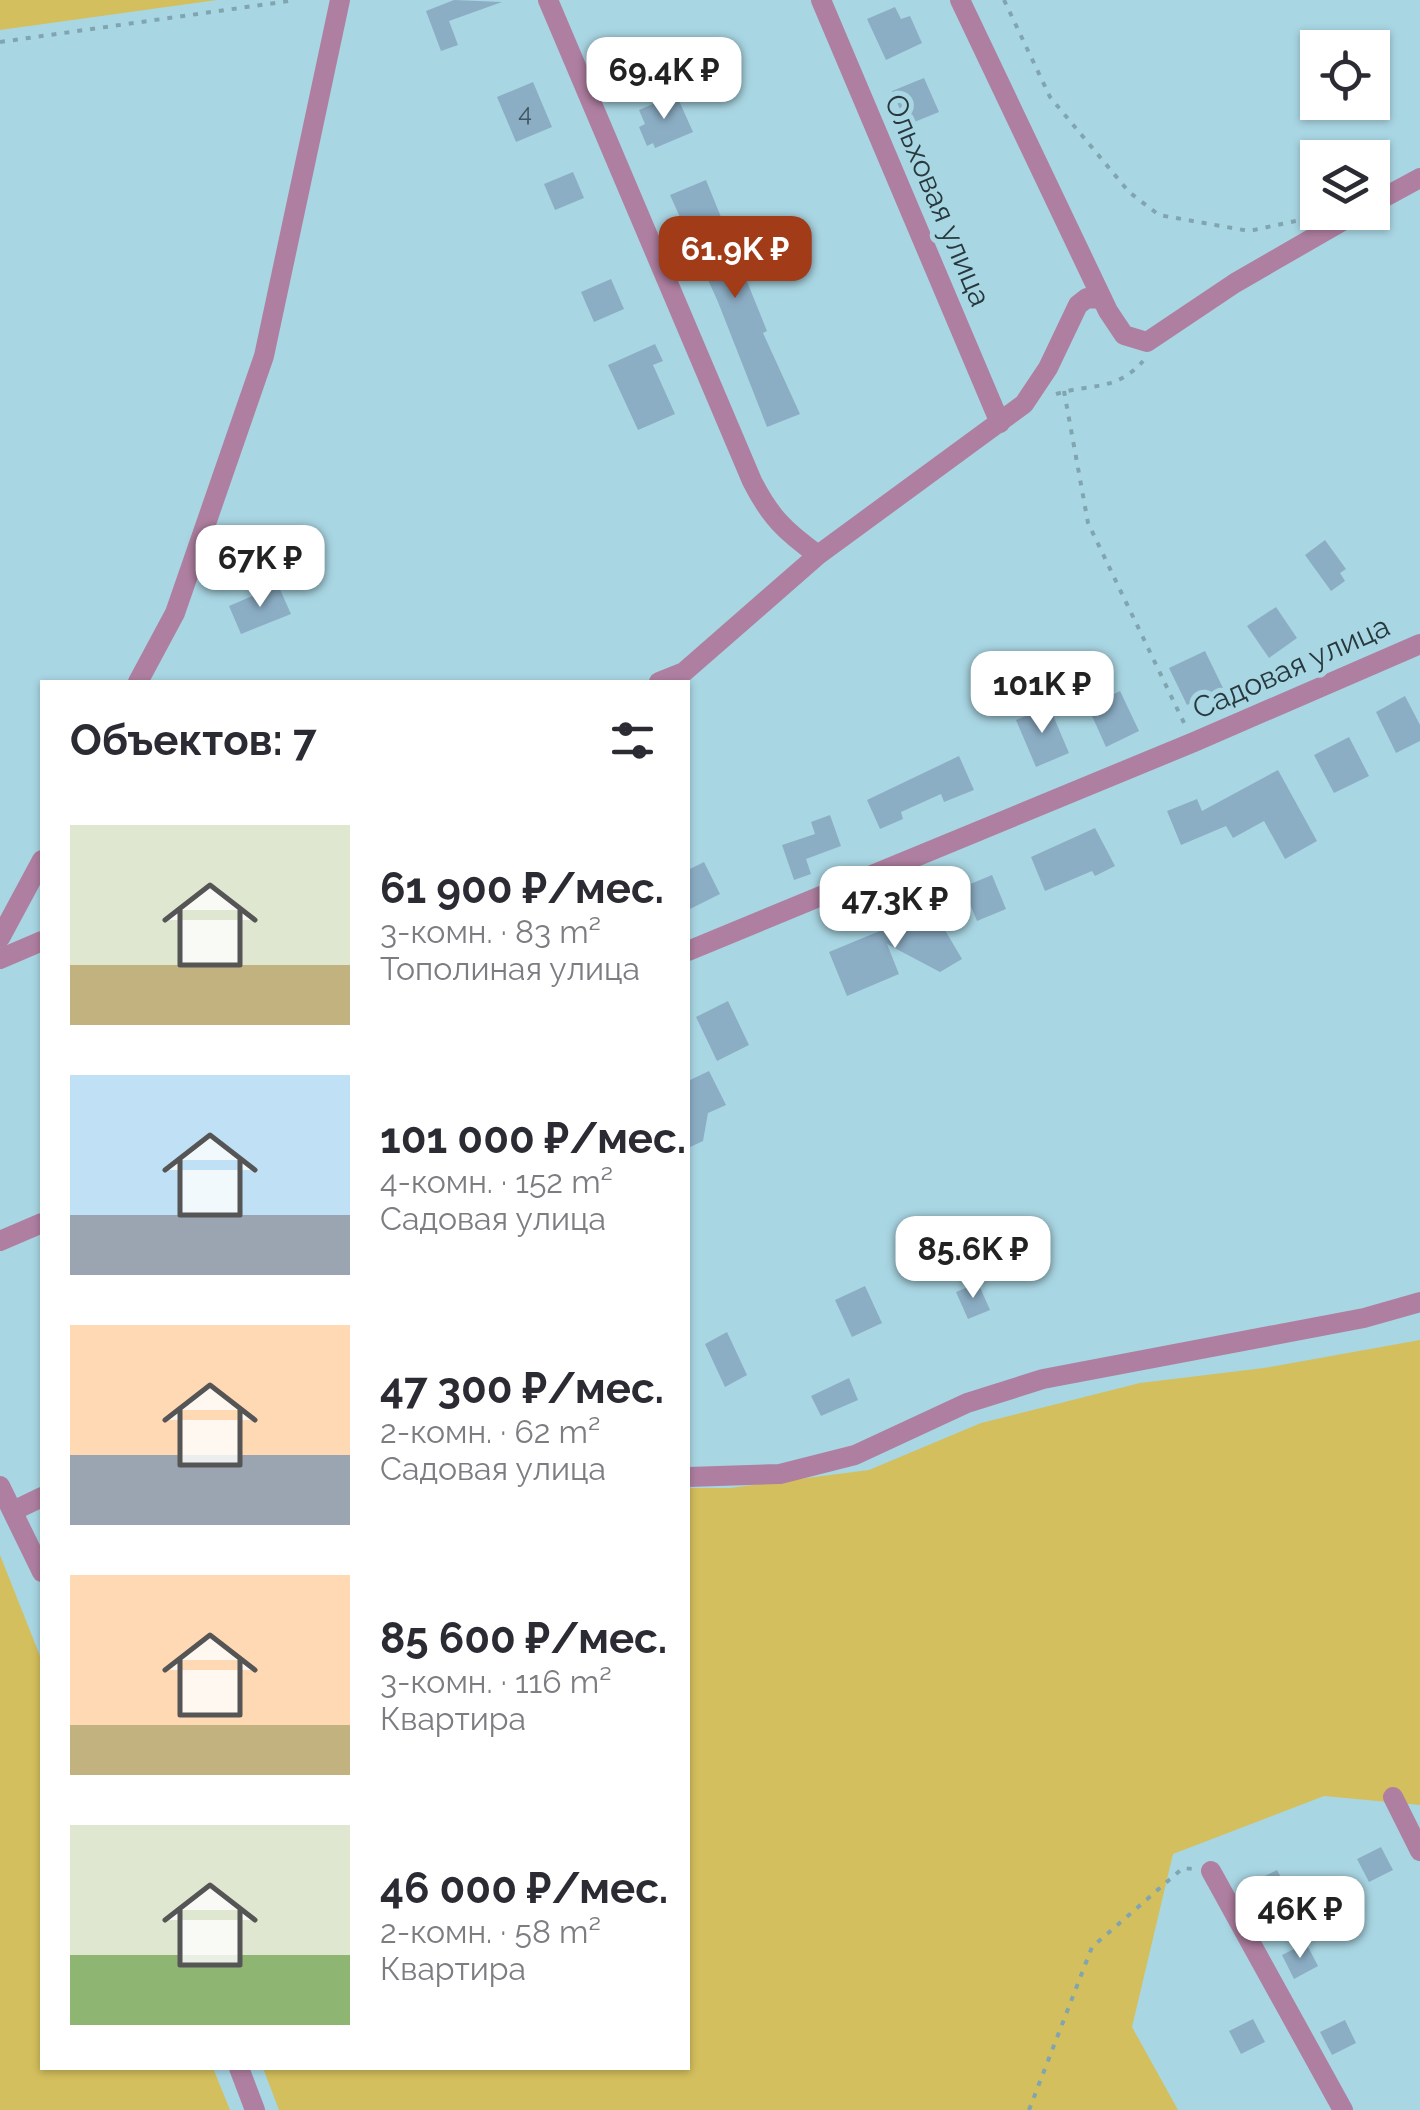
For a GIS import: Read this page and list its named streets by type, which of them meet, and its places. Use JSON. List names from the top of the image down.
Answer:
{
  "streets": {
    "street": ["Ольховая улица", "Садовая улица"]
  },
  "house_numbers": ["4"],
  "page": {
    "price": [
      "69.4K ₽",
      "61.9K ₽",
      "67K ₽",
      "101K ₽",
      "47.3K ₽",
      "85.6K ₽",
      "46K ₽"
    ],
    "heading": "Объектов: 7",
    "list": [
      {
        "name": "61 900 ₽/мес.",
        "note": "3-комн. · 83 m² · Тополиная улица"
      },
      {
        "name": "101 000 ₽/мес.",
        "note": "4-комн. · 152 m² · Садовая улица"
      },
      {
        "name": "47 300 ₽/мес.",
        "note": "2-комн. · 62 m² · Садовая улица"
      },
      {
        "name": "85 600 ₽/мес.",
        "note": "3-комн. · 116 m² · Квартира"
      },
      {
        "name": "46 000 ₽/мес.",
        "note": "2-комн. · 58 m² · Квартира"
      }
    ]
  }
}
